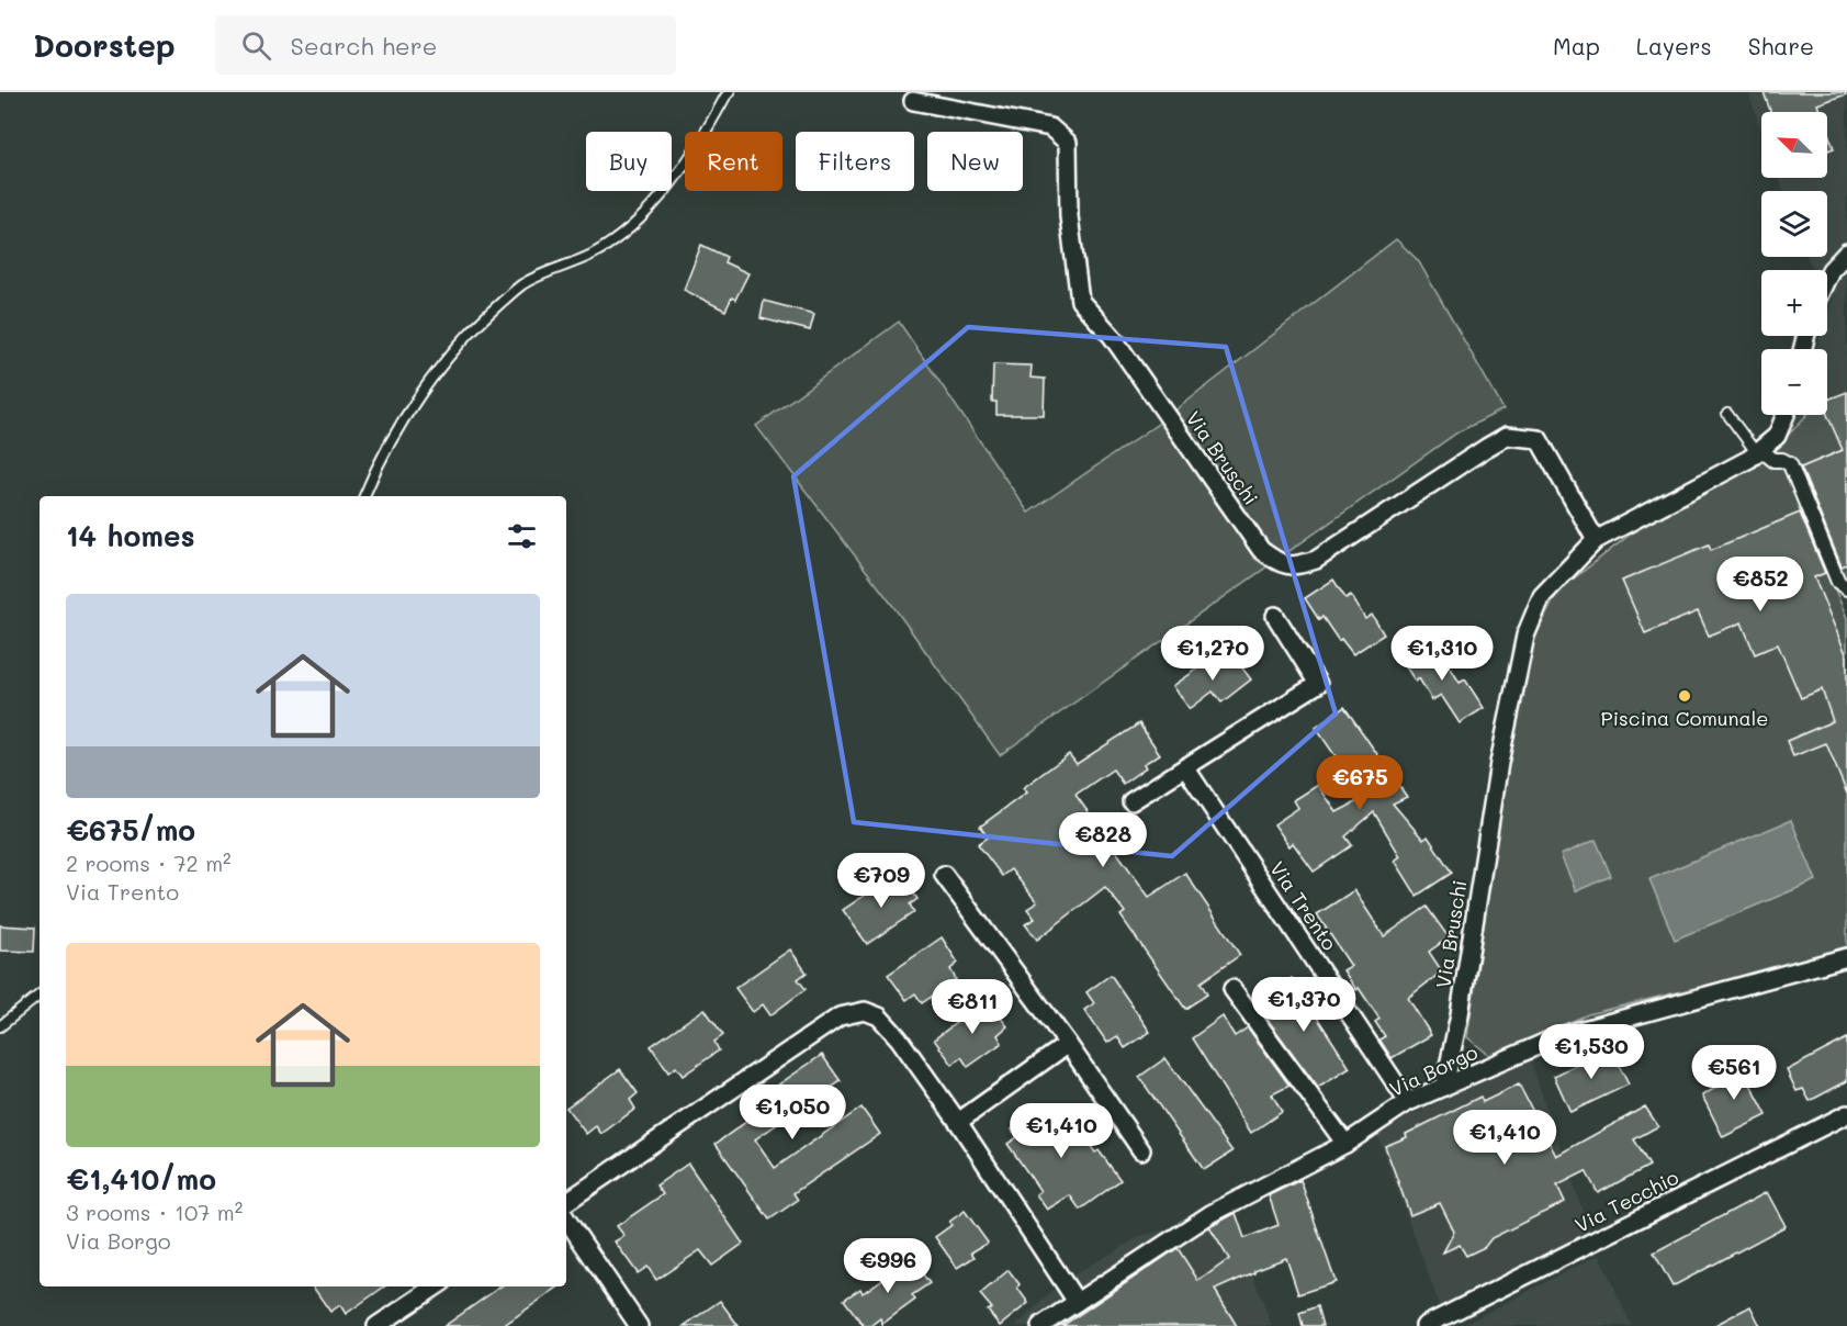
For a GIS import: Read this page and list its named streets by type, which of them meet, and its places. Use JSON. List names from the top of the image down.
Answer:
{
  "streets": {
    "street": [
      "Via Bruschi",
      "Via Trento",
      "Via Borgo",
      "Via Tecchio"
    ]
  },
  "crossings": [
    ["Via Bruschi", "Via Borgo"],
    ["Via Trento", "Via Borgo"]
  ],
  "places": ["Piscina Comunale"],
  "north": "top left",
  "page": {
    "header": "Doorstep",
    "search": "Search here",
    "nav": ["Map", "Layers", "Share"],
    "map_buttons": ["+", "−"],
    "chip": [
      "Buy",
      "Rent",
      "Filters",
      "New"
    ],
    "heading": "14 homes",
    "price": [
      "€852",
      "€1,270",
      "€1,310",
      "€675",
      "€828",
      "€709",
      "€1,370",
      "€811",
      "€1,530",
      "€561",
      "€1,050",
      "€1,410",
      "€1,410",
      "€996"
    ],
    "list": [
      {
        "name": "€675/mo",
        "note": "2 rooms · 72 m² · Via Trento"
      },
      {
        "name": "€1,410/mo",
        "note": "3 rooms · 107 m² · Via Borgo"
      }
    ]
  }
}
